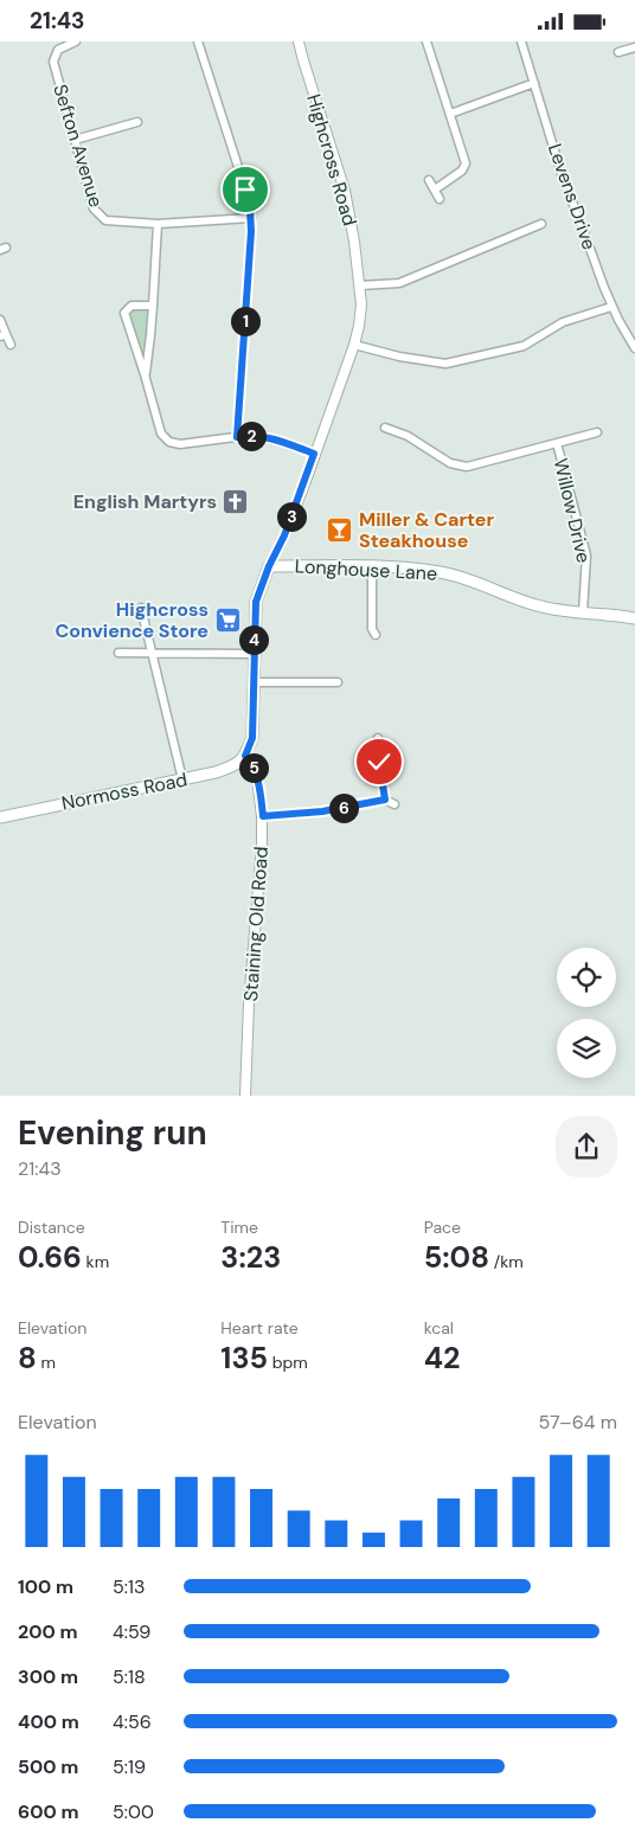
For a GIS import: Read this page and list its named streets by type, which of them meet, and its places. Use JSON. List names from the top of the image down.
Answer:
{
  "streets": {
    "main road": ["Highcross Road", "Longhouse Lane", "Normoss Road"],
    "street": [
      "Sefton Avenue",
      "Levens Drive",
      "Willow Drive",
      "Staining Old Road"
    ]
  },
  "crossings": [
    ["Highcross Road", "Longhouse Lane"],
    ["Highcross Road", "Normoss Road"],
    ["Highcross Road", "Staining Old Road"],
    ["Willow Drive", "Longhouse Lane"],
    ["Normoss Road", "Staining Old Road"]
  ],
  "places": {
    "church": ["English Martyrs"],
    "bar": ["Miller & Carter Steakhouse"],
    "supermarket": ["Highcross Convience Store"]
  },
  "page": {
    "status": "21:43",
    "pins": [
      "1",
      "2",
      "3",
      "4",
      "5",
      "6"
    ],
    "heading": ["Evening run", "21:43"],
    "stats": [
      ["Distance", "0.66 km"],
      ["Time", "3:23"],
      ["Pace", "5:08 /km"],
      ["Elevation", "8 m"],
      ["Heart rate", "135 bpm"],
      ["kcal", "42"]
    ],
    "chart": ["Elevation", "57–64 m"],
    "list": [
      {
        "name": "100 m",
        "note": "5:13"
      },
      {
        "name": "200 m",
        "note": "4:59"
      },
      {
        "name": "300 m",
        "note": "5:18"
      },
      {
        "name": "400 m",
        "note": "4:56"
      },
      {
        "name": "500 m",
        "note": "5:19"
      },
      {
        "name": "600 m",
        "note": "5:00"
      }
    ]
  }
}
